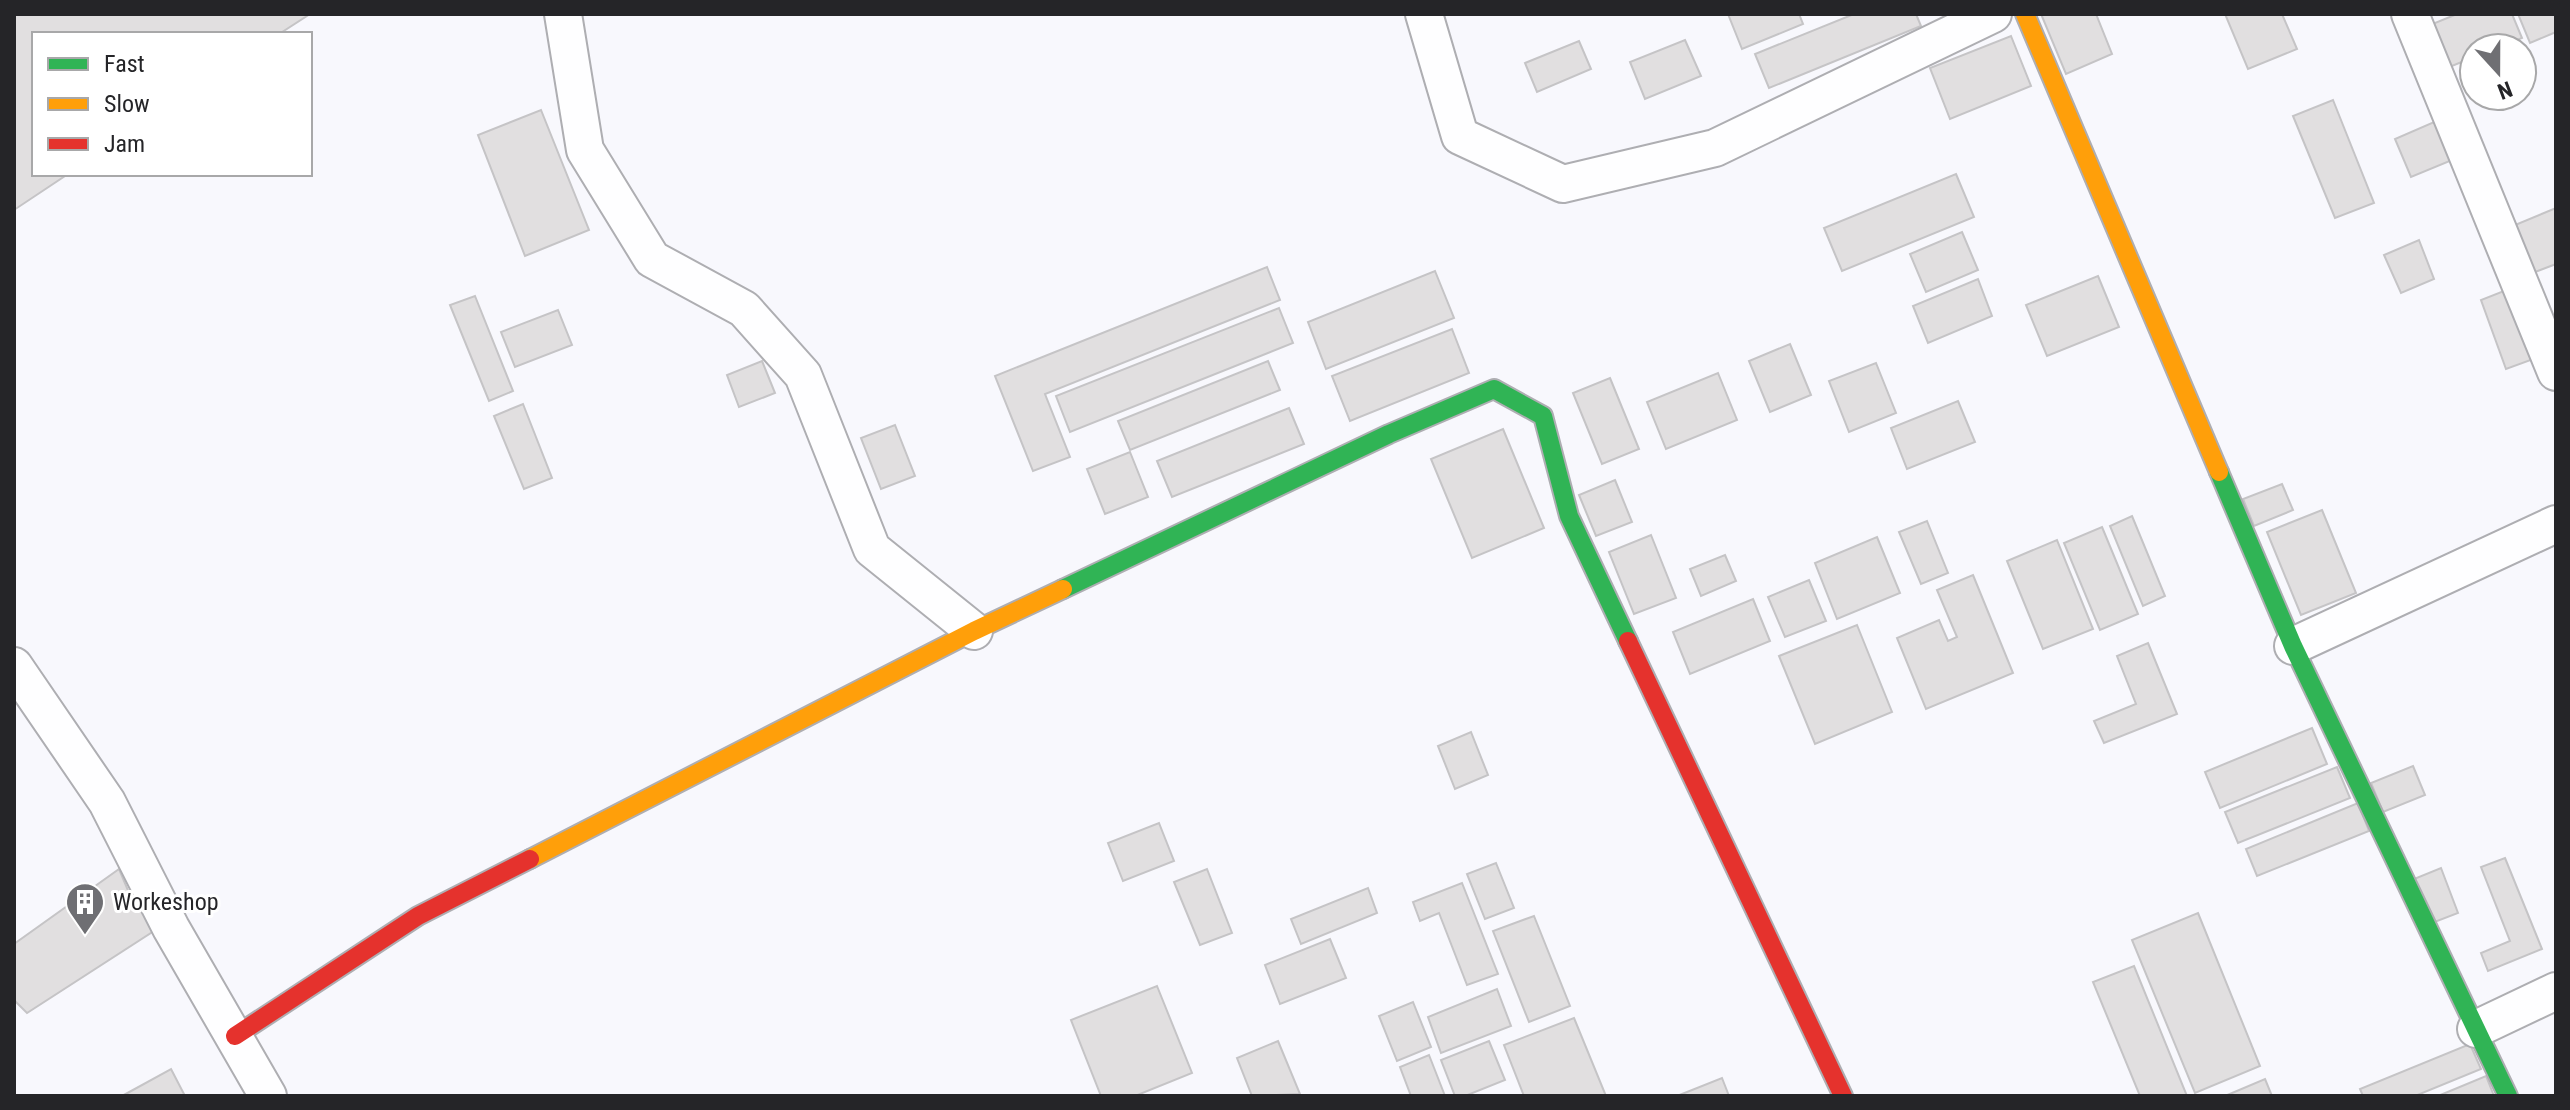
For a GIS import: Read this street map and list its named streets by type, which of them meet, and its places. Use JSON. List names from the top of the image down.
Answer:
{
  "places": {
    "building": ["Workeshop"]
  },
  "legend": ["Fast", "Slow", "Jam"],
  "north": "bottom"
}
